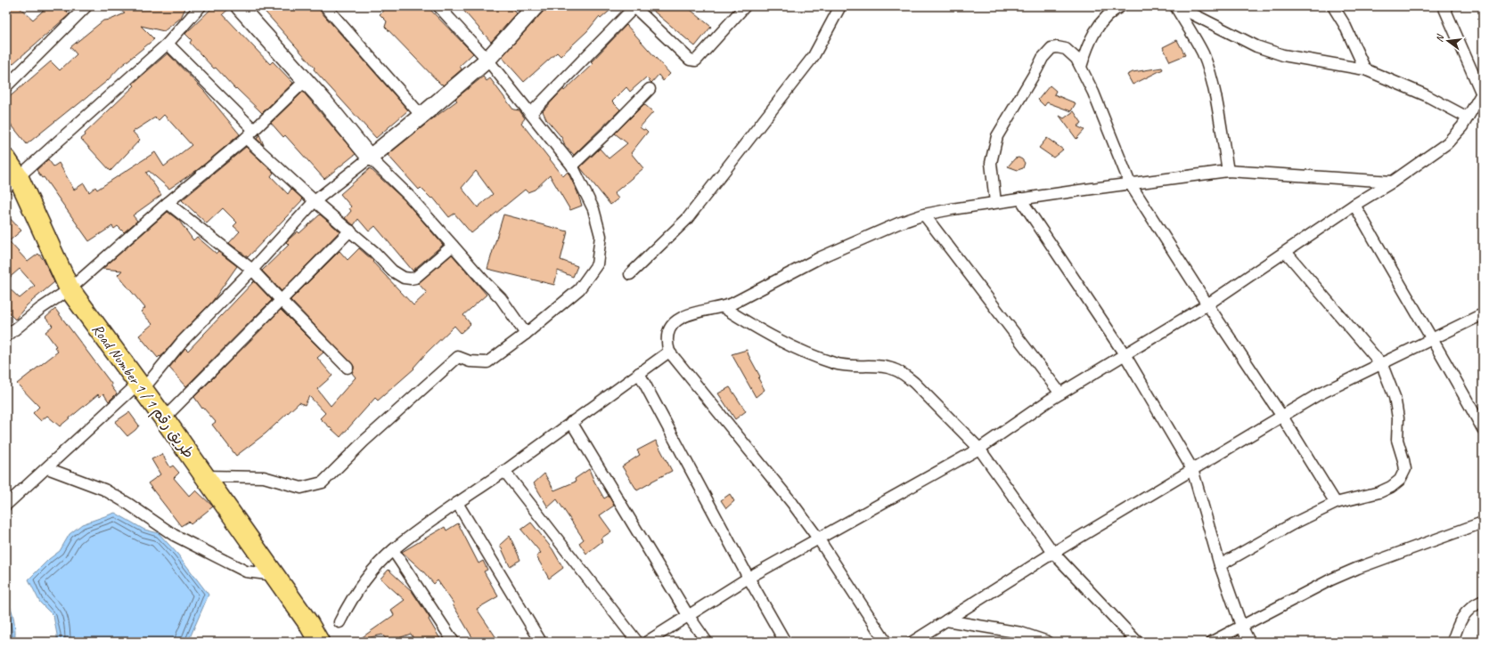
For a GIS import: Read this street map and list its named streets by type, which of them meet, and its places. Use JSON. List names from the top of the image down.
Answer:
{
  "streets": {
    "highway": ["Road Number 1 / طريق رقم 1"]
  },
  "north": "left"
}
